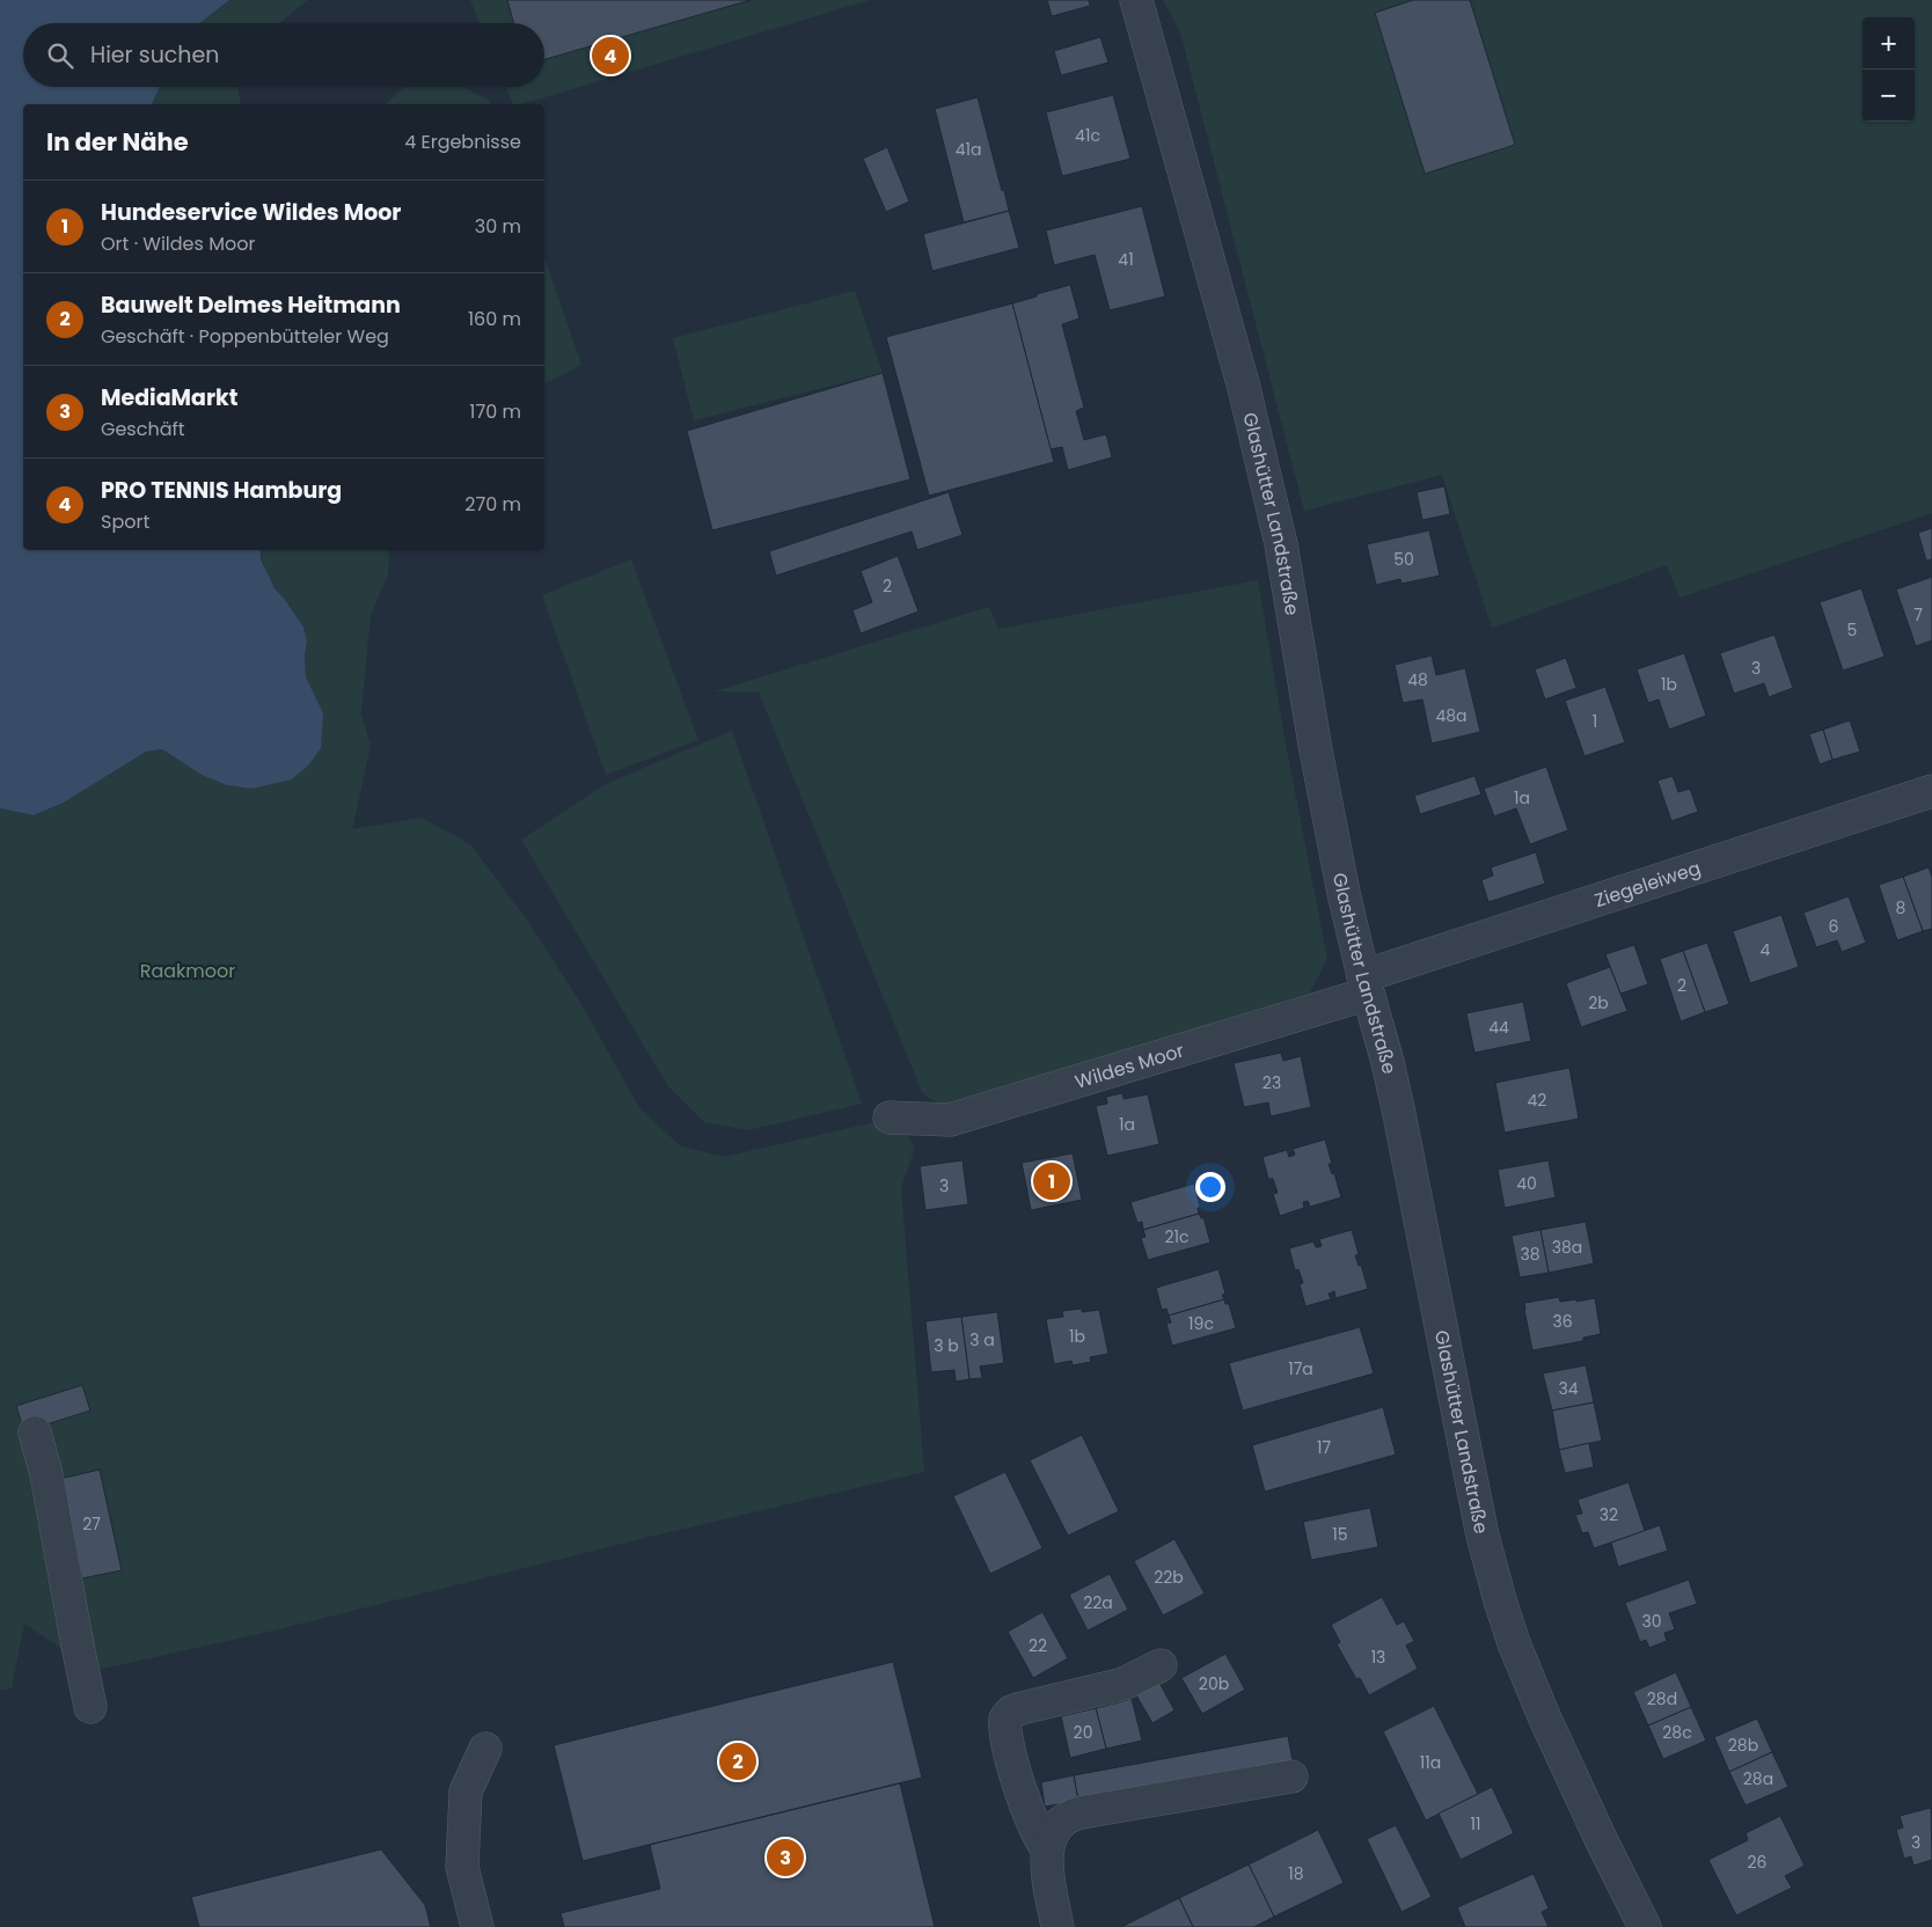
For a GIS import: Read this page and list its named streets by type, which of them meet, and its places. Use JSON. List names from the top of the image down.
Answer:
{
  "streets": {
    "street": ["Glashütter Landstraße", "Ziegeleiweg", "Wildes Moor"]
  },
  "crossings": [
    ["Glashütter Landstraße", "Ziegeleiweg"],
    ["Glashütter Landstraße", "Wildes Moor"],
    ["Ziegeleiweg", "Wildes Moor"]
  ],
  "parks": ["Raakmoor"],
  "house_numbers": [
    "41c",
    "41a",
    "41",
    "50",
    "2",
    "7",
    "5",
    "3",
    "48",
    "1b",
    "48a",
    "1",
    "1a",
    "8",
    "6",
    "4",
    "2",
    "2b",
    "44",
    "23",
    "42",
    "1a",
    "40",
    "3",
    "21c",
    "38a",
    "38",
    "36",
    "19c",
    "1b",
    "3 a",
    "3 b",
    "17a",
    "34",
    "17",
    "32",
    "27",
    "15",
    "22b",
    "22a",
    "30",
    "22",
    "13",
    "20b",
    "28d",
    "20",
    "28c",
    "28b",
    "11a",
    "28a",
    "11",
    "3",
    "26",
    "18"
  ],
  "page": {
    "map_buttons": ["+", "−"],
    "search": "Hier suchen",
    "pins": [
      "4",
      "1",
      "2",
      "3"
    ],
    "heading": ["In der Nähe", "4 Ergebnisse"],
    "list": [
      {
        "mark": "1",
        "name": "Hundeservice Wildes Moor",
        "note": "Ort · Wildes Moor",
        "value": "30 m"
      },
      {
        "mark": "2",
        "name": "Bauwelt Delmes Heitmann",
        "note": "Geschäft · Poppenbütteler Weg",
        "value": "160 m"
      },
      {
        "mark": "3",
        "name": "MediaMarkt",
        "note": "Geschäft",
        "value": "170 m"
      },
      {
        "mark": "4",
        "name": "PRO TENNIS Hamburg",
        "note": "Sport",
        "value": "270 m"
      }
    ]
  }
}
